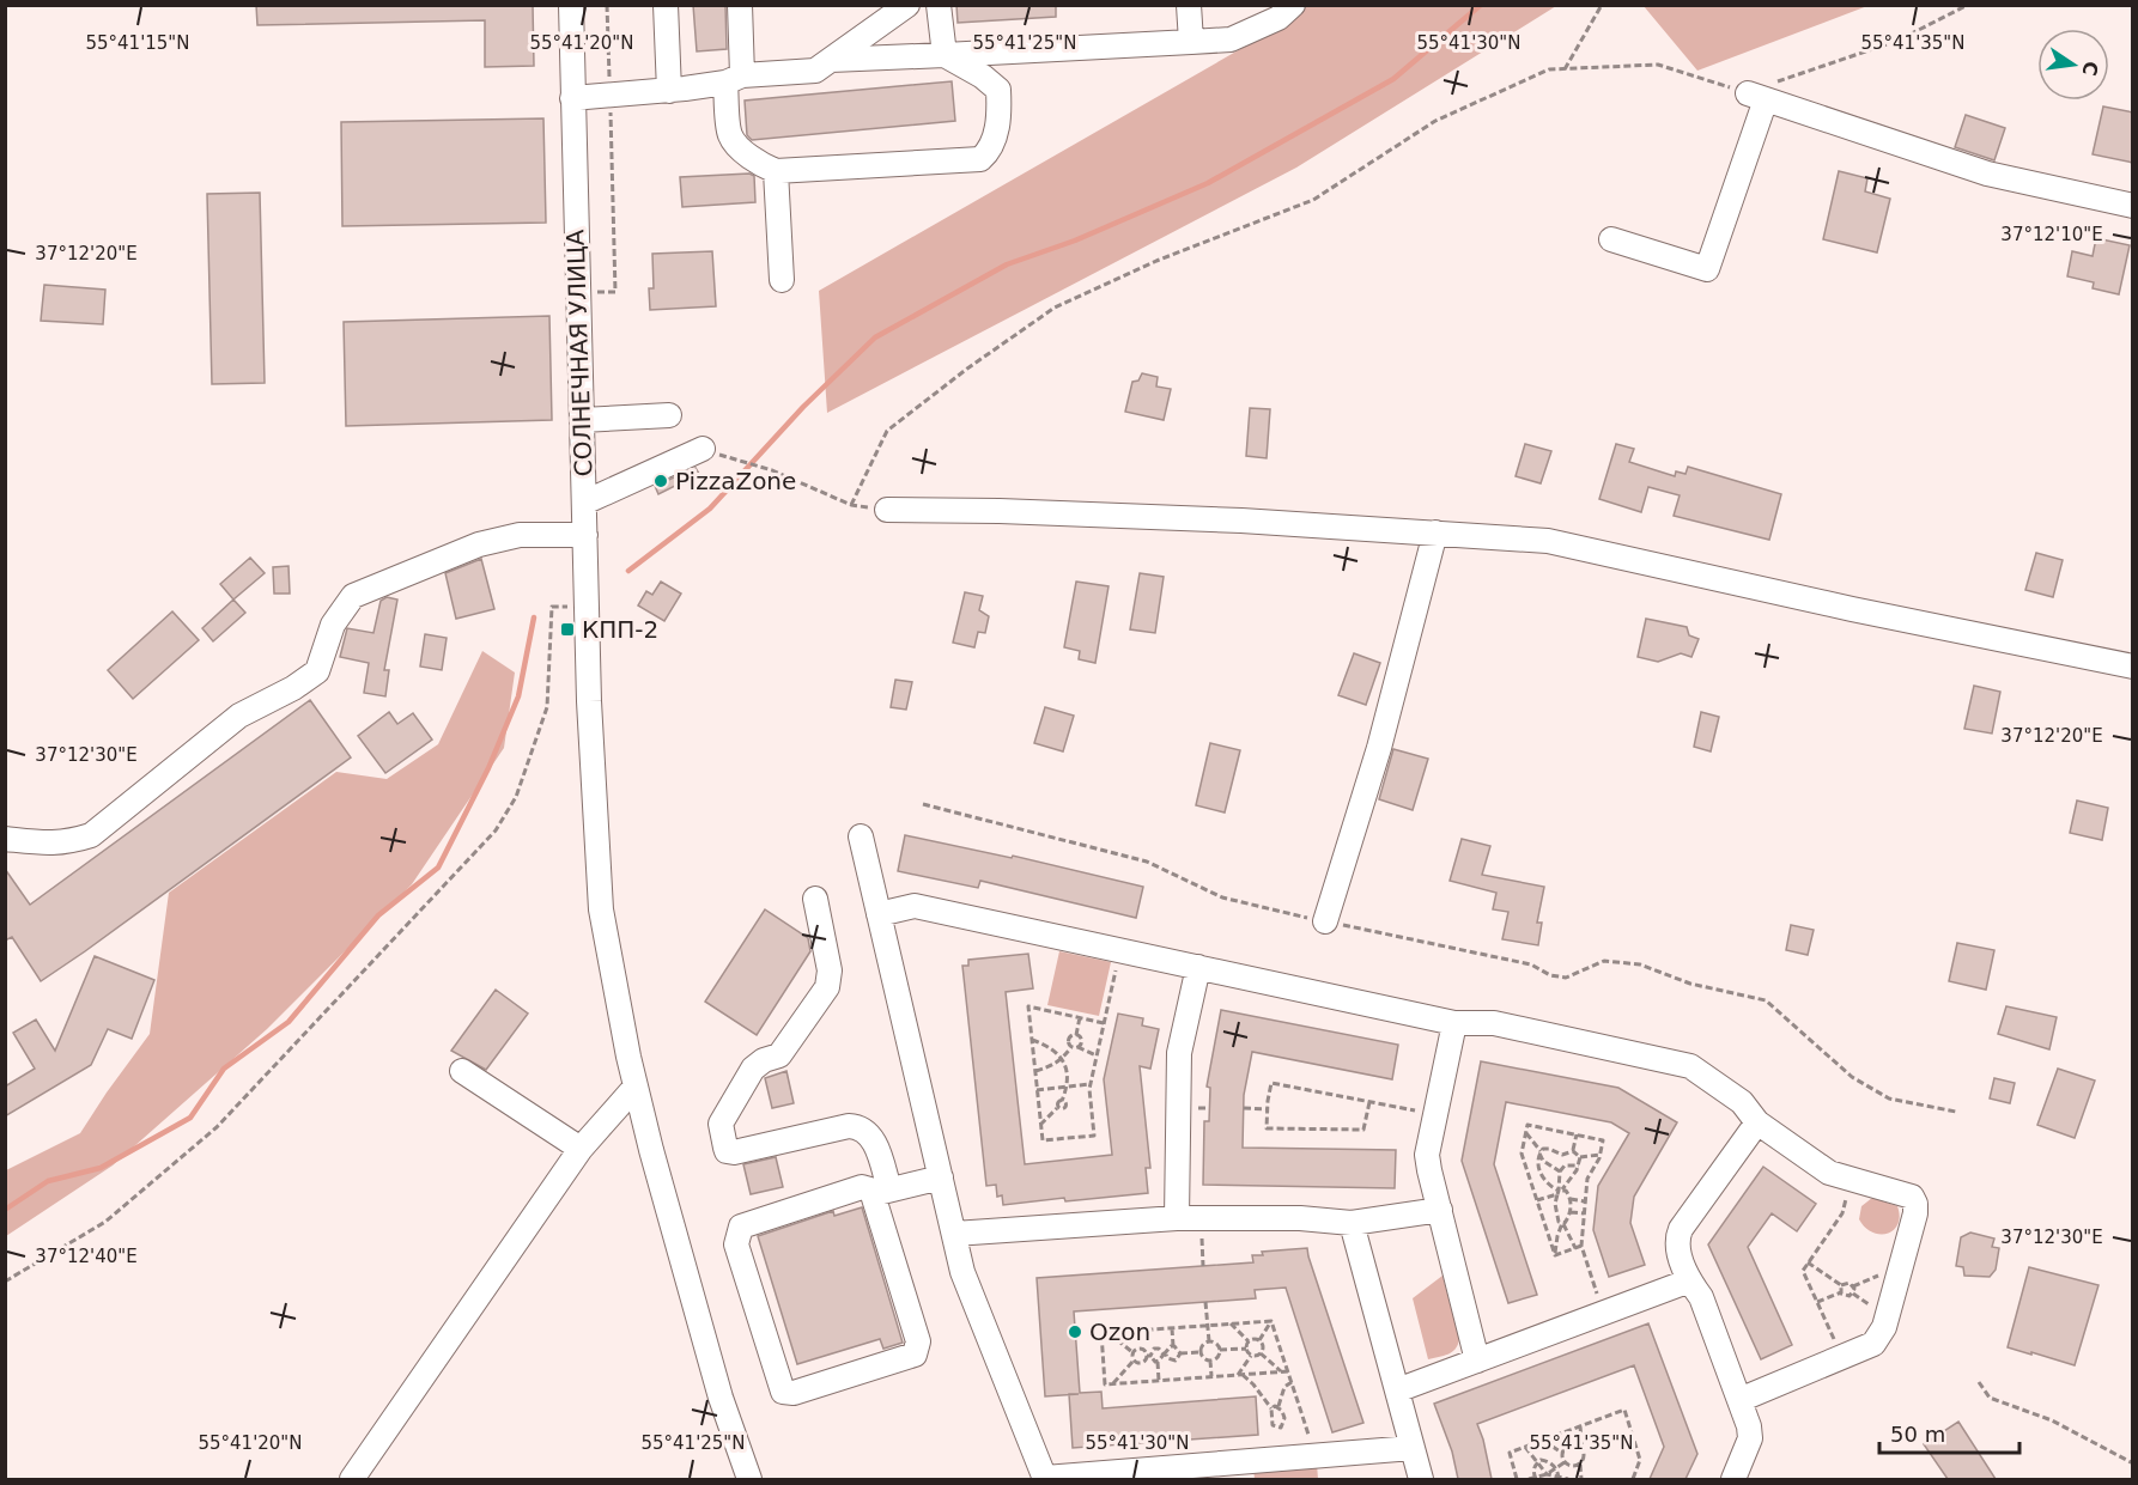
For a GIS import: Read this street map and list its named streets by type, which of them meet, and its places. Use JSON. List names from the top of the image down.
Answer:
{
  "streets": {
    "street": ["СОЛНЕЧНАЯ УЛИЦА"]
  },
  "places": {
    "other": ["PizzaZone", "Ozon"],
    "transit": ["КПП-2"]
  },
  "scale_bar": "50 m",
  "north": "right",
  "coordinates": [
    "55°41'15\"N",
    "55°41'20\"N",
    "55°41'25\"N",
    "55°41'30\"N",
    "55°41'35\"N",
    "37°12'10\"E",
    "37°12'20\"E",
    "37°12'30\"E",
    "37°12'40\"E"
  ]
}
